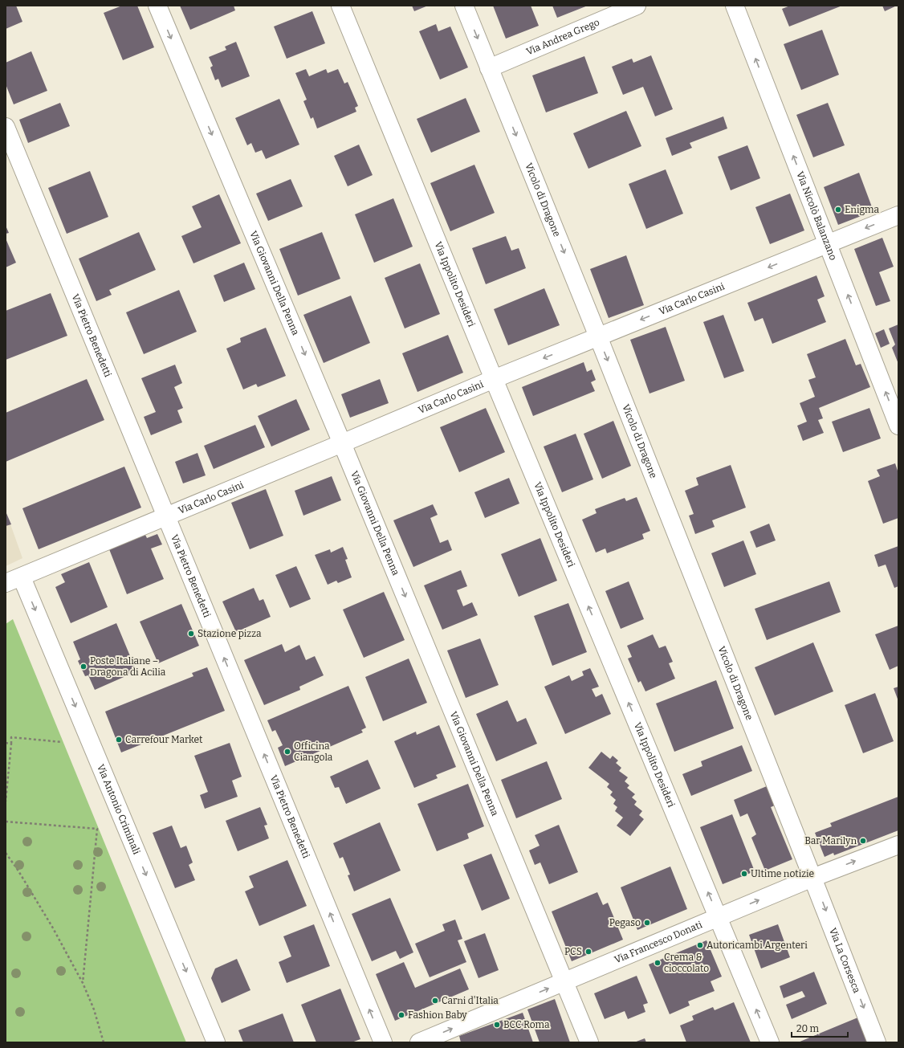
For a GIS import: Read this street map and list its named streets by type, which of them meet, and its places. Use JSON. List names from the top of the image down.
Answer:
{
  "streets": {
    "street": [
      "Via Andrea Grego",
      "Vicolo di Dragone",
      "Via Nicolò Balanzano",
      "Via Giovanni Della Penna",
      "Via Ippolito Desideri",
      "Via Carlo Casini",
      "Via Pietro Benedetti",
      "Via Antonio Criminali",
      "Via Francesco Donati",
      "Via La Corsesca"
    ]
  },
  "crossings": [
    ["Via Andrea Grego", "Vicolo di Dragone"],
    ["Vicolo di Dragone", "Via Carlo Casini"],
    ["Vicolo di Dragone", "Via Francesco Donati"],
    ["Vicolo di Dragone", "Via La Corsesca"],
    ["Via Nicolò Balanzano", "Via Carlo Casini"],
    ["Via Giovanni Della Penna", "Via Carlo Casini"],
    ["Via Giovanni Della Penna", "Via Francesco Donati"],
    ["Via Ippolito Desideri", "Via Carlo Casini"],
    ["Via Ippolito Desideri", "Via Francesco Donati"],
    ["Via Carlo Casini", "Via Pietro Benedetti"],
    ["Via Carlo Casini", "Via Antonio Criminali"],
    ["Via Francesco Donati", "Via La Corsesca"]
  ],
  "one_way": [
    "Vicolo di Dragone",
    "Via Nicolò Balanzano",
    "Via Giovanni Della Penna",
    "Via Ippolito Desideri",
    "Via Carlo Casini",
    "Via Pietro Benedetti",
    "Via Antonio Criminali",
    "Via Francesco Donati",
    "Via La Corsesca"
  ],
  "places": [
    "Enigma",
    "Stazione pizza",
    "Poste Italiane – Dragona di Acilia",
    "Carrefour Market",
    "Officina Ciangola",
    "Bar Marilyn",
    "Ultime notizie",
    "Pegaso",
    "Autoricambi Argenteri",
    "PCS",
    "Crema & cioccolato",
    "Carni d'Italia",
    "Fashion Baby",
    "BCC Roma"
  ],
  "scale_bar": "20 m"
}
